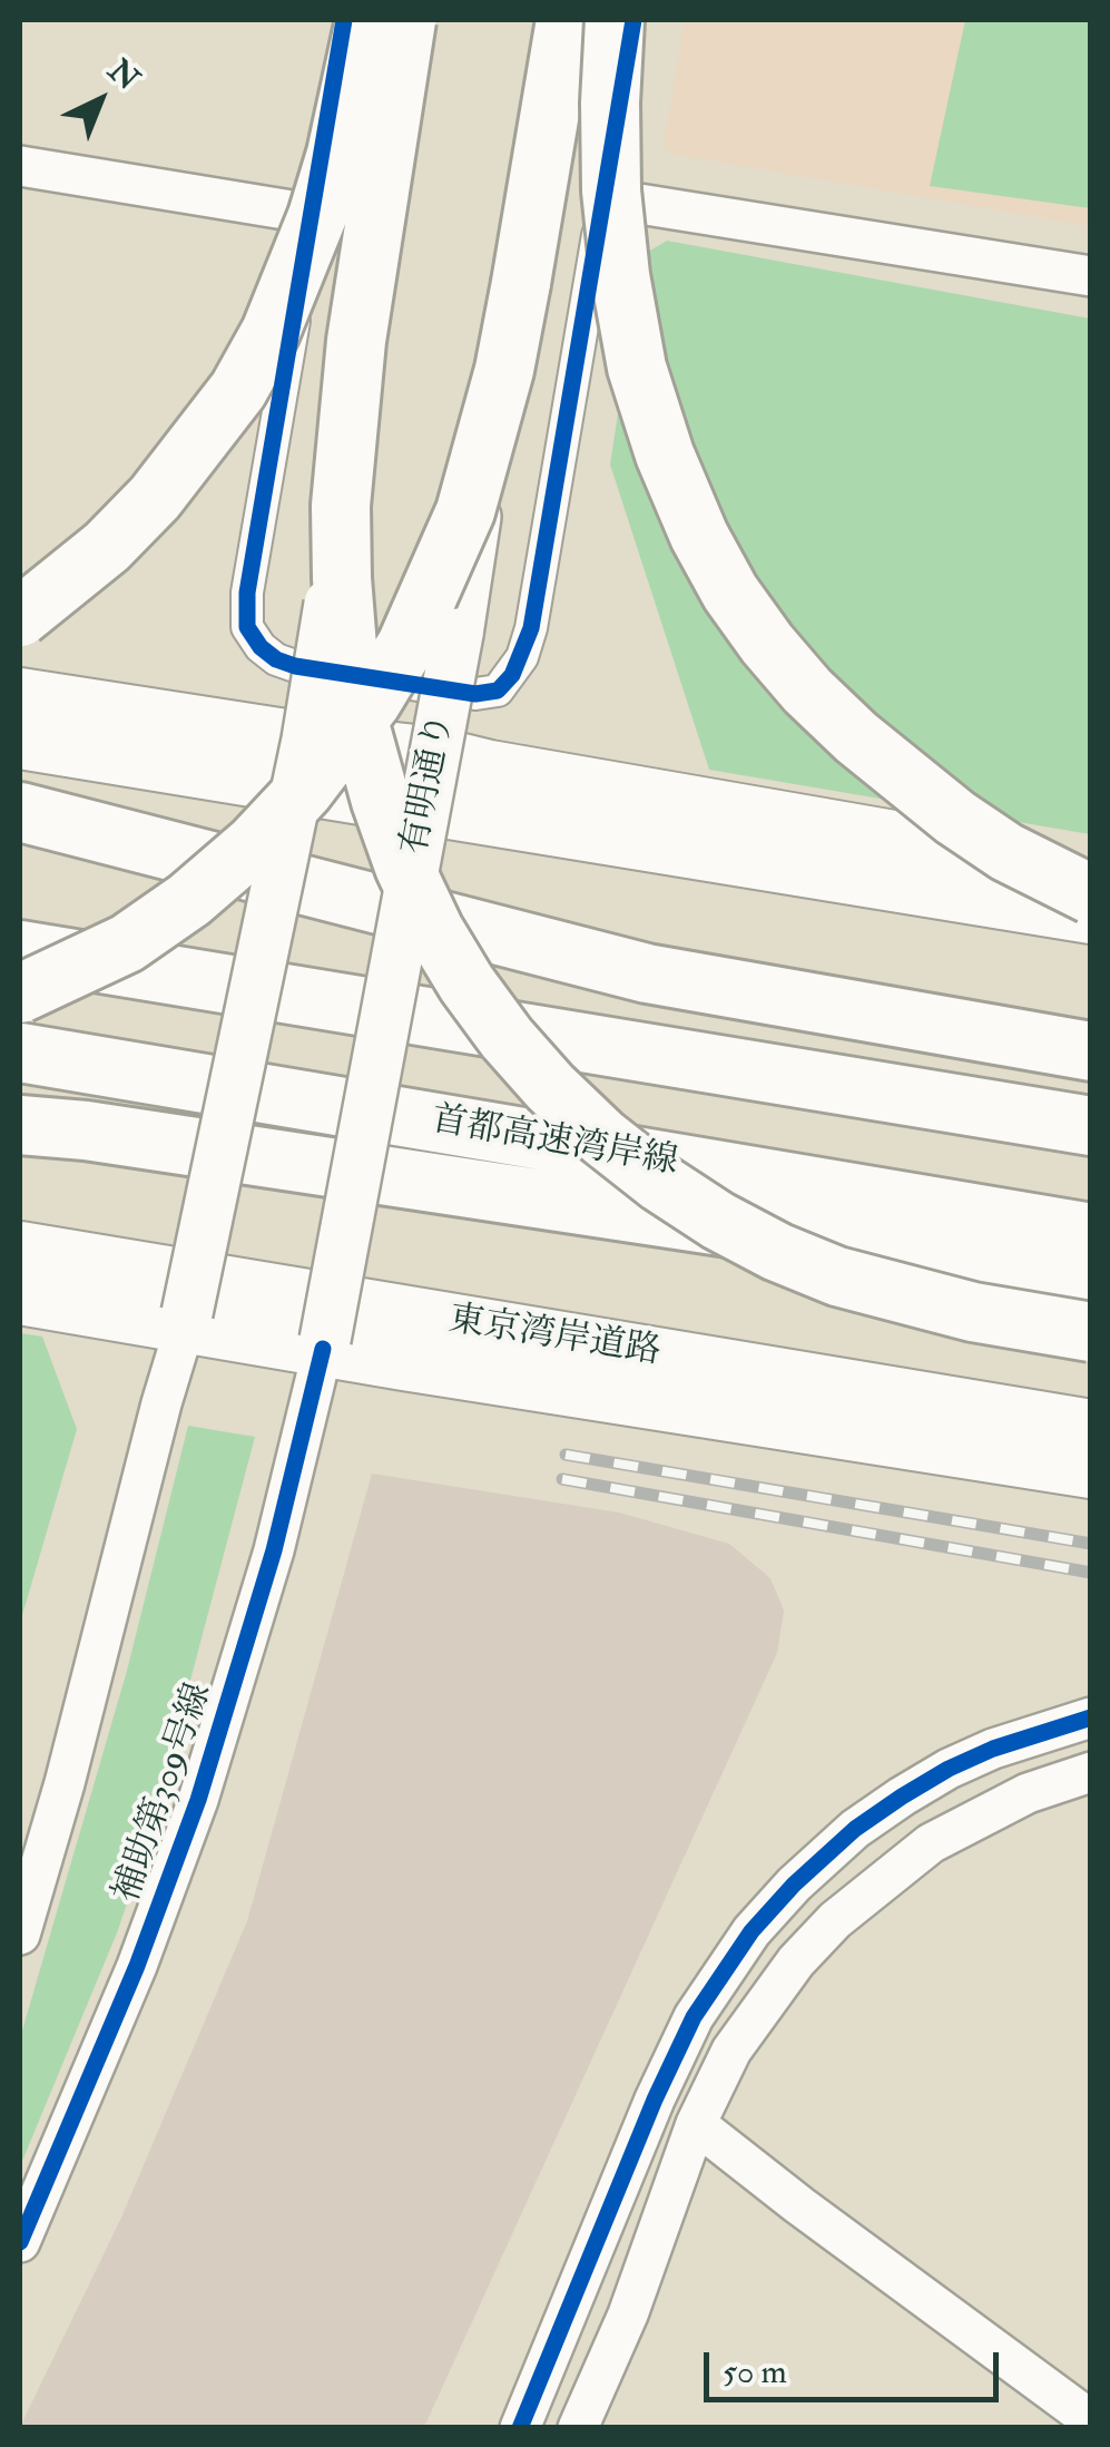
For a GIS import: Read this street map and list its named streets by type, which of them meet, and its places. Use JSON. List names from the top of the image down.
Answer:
{
  "streets": {
    "highway": ["首都高速湾岸線", "東京湾岸道路"],
    "main road": ["有明通り"],
    "street": ["補助第309号線"]
  },
  "crossings": [
    ["有明通り", "補助第309号線"]
  ],
  "scale_bar": "50 m",
  "north": "top right"
}
